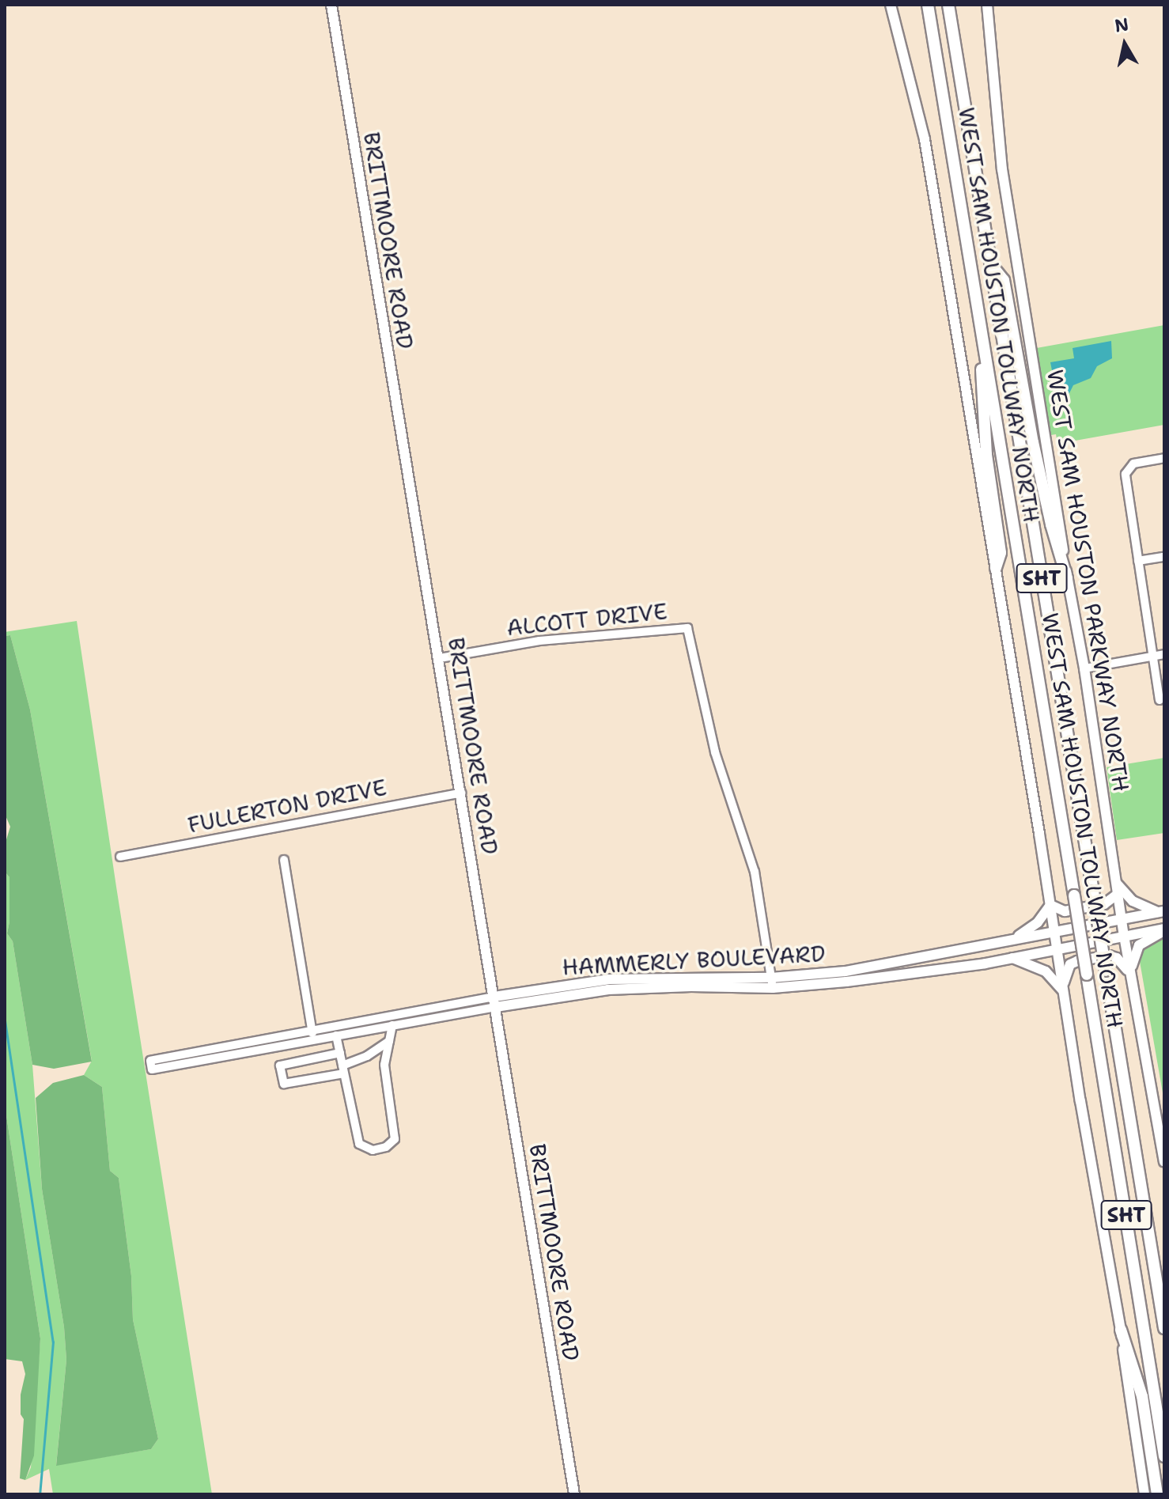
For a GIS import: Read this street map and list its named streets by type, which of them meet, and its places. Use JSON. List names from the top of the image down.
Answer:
{
  "streets": {
    "highway": ["WEST SAM HOUSTON TOLLWAY NORTH", "SHT"],
    "main road": ["BRITTMOORE ROAD", "WEST SAM HOUSTON PARKWAY NORTH", "HAMMERLY BOULEVARD"],
    "street": ["ALCOTT DRIVE", "FULLERTON DRIVE"]
  },
  "crossings": [
    ["BRITTMOORE ROAD", "ALCOTT DRIVE"],
    ["BRITTMOORE ROAD", "FULLERTON DRIVE"],
    ["BRITTMOORE ROAD", "HAMMERLY BOULEVARD"],
    ["WEST SAM HOUSTON PARKWAY NORTH", "HAMMERLY BOULEVARD"],
    ["ALCOTT DRIVE", "HAMMERLY BOULEVARD"]
  ],
  "north": "top"
}
